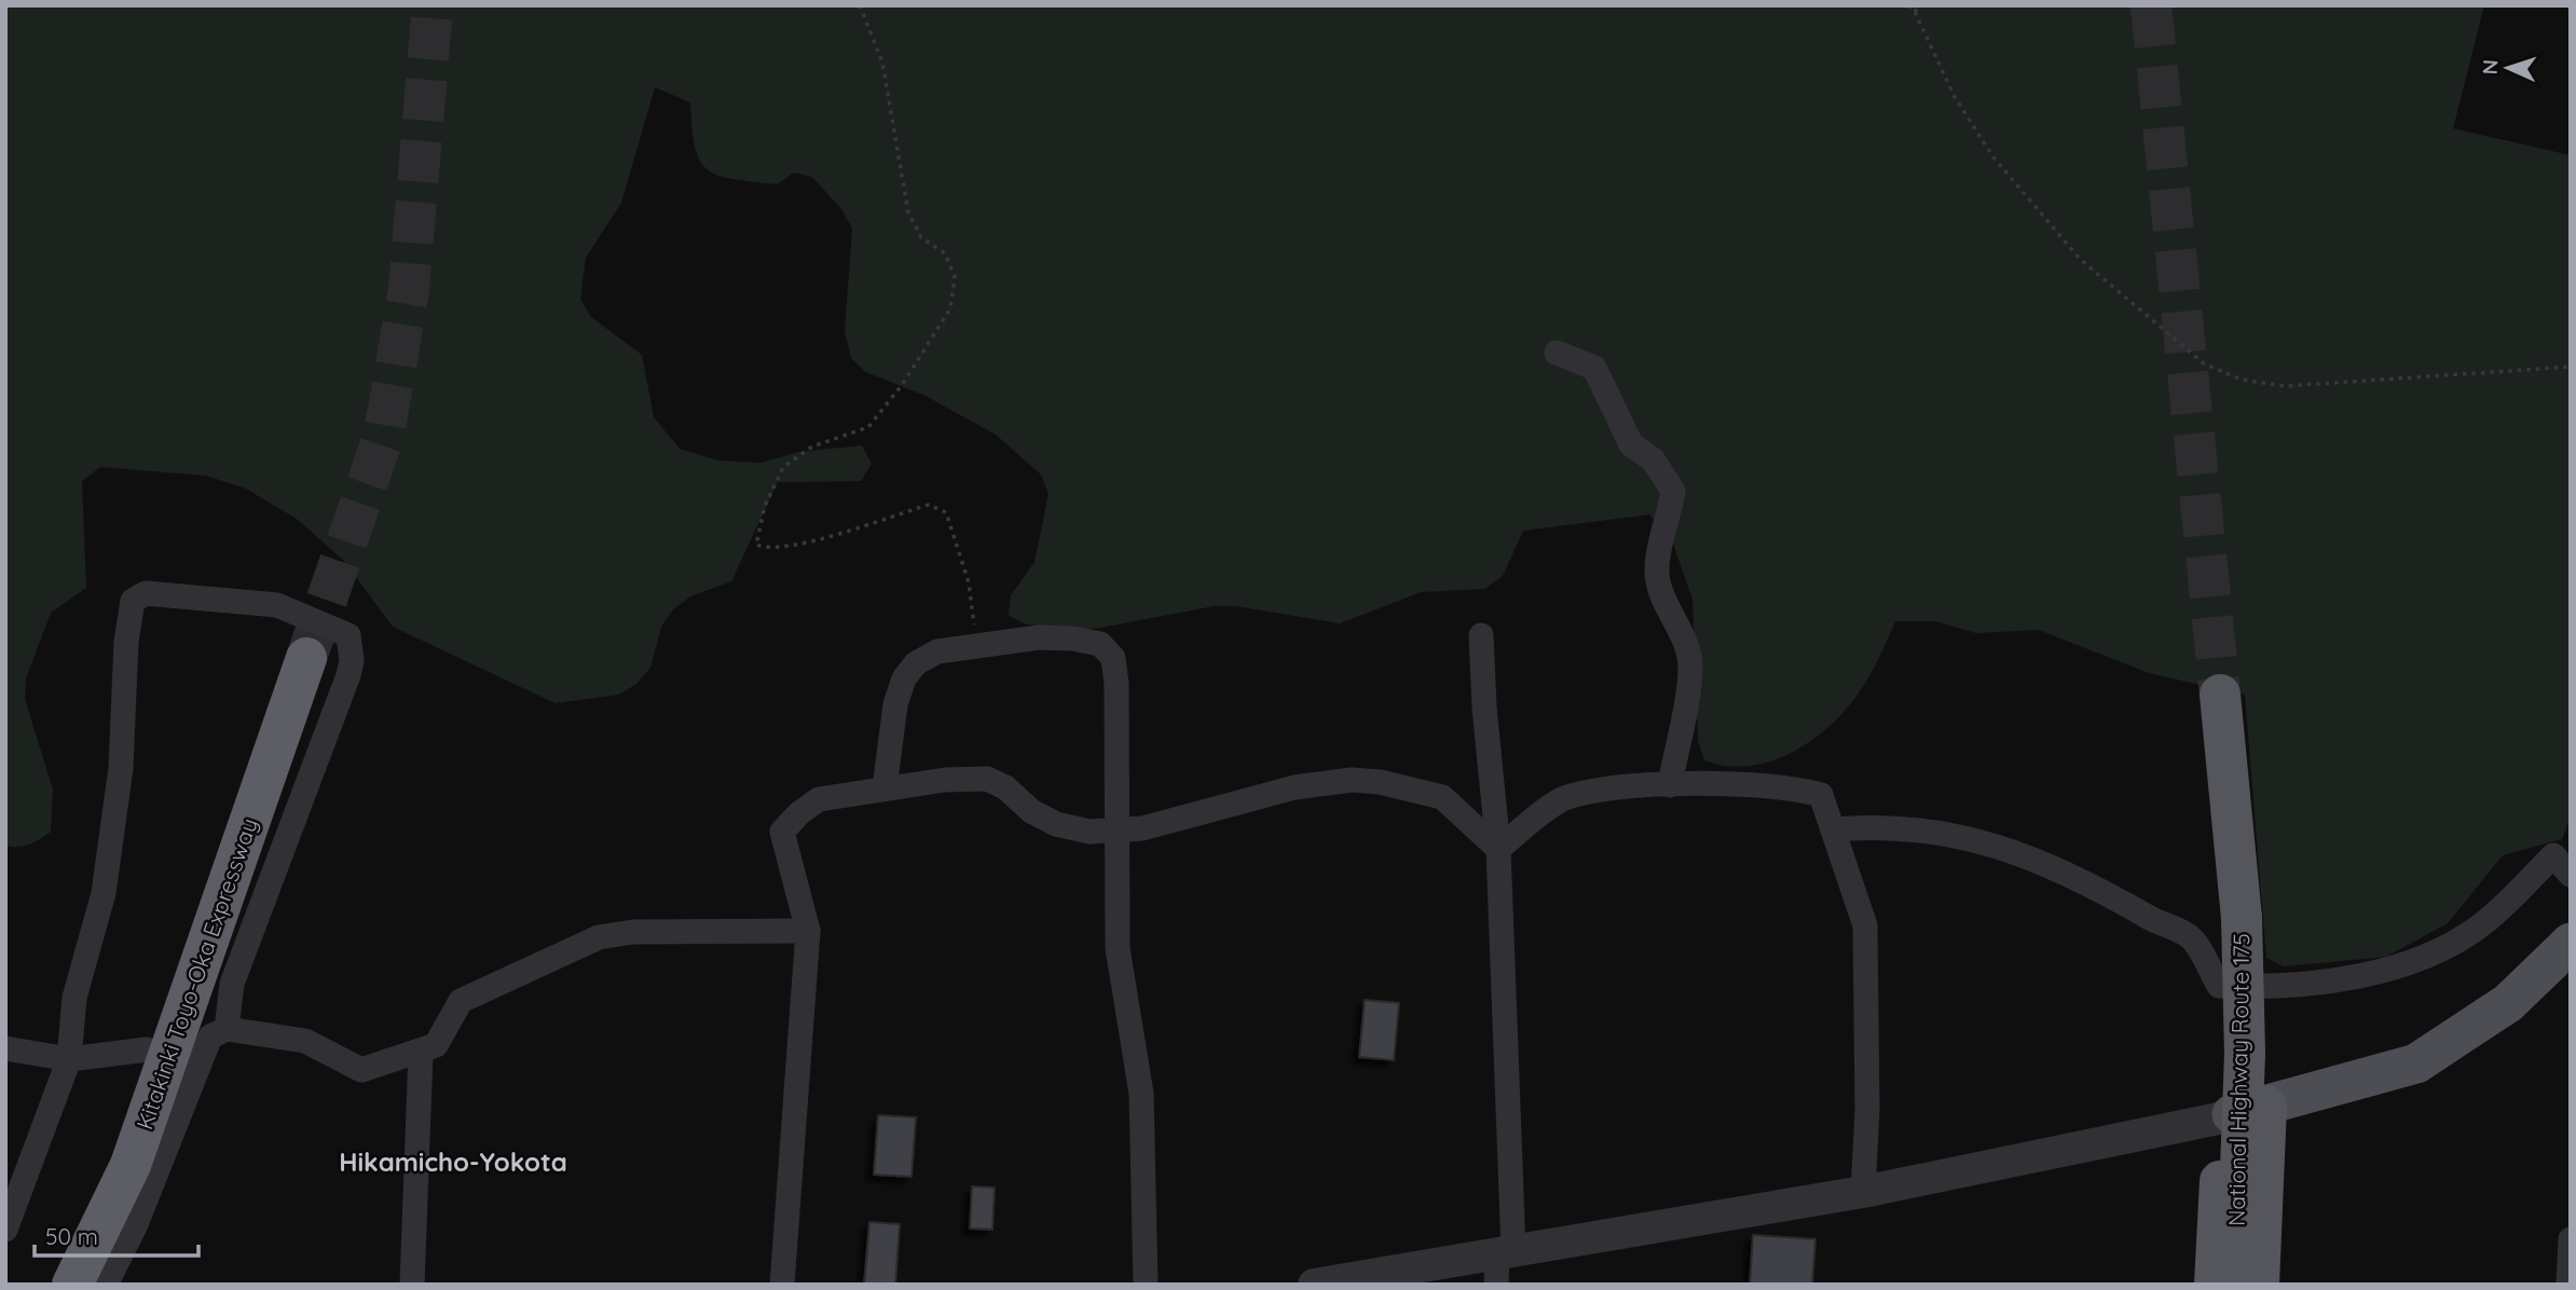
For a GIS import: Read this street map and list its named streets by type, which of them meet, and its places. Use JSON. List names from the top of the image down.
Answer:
{
  "streets": {
    "highway": ["Kitakinki Toyo-Oka Expressway", "National Highway Route 175"]
  },
  "districts": ["Hikamicho-Yokota"],
  "scale_bar": "50 m",
  "north": "left"
}
